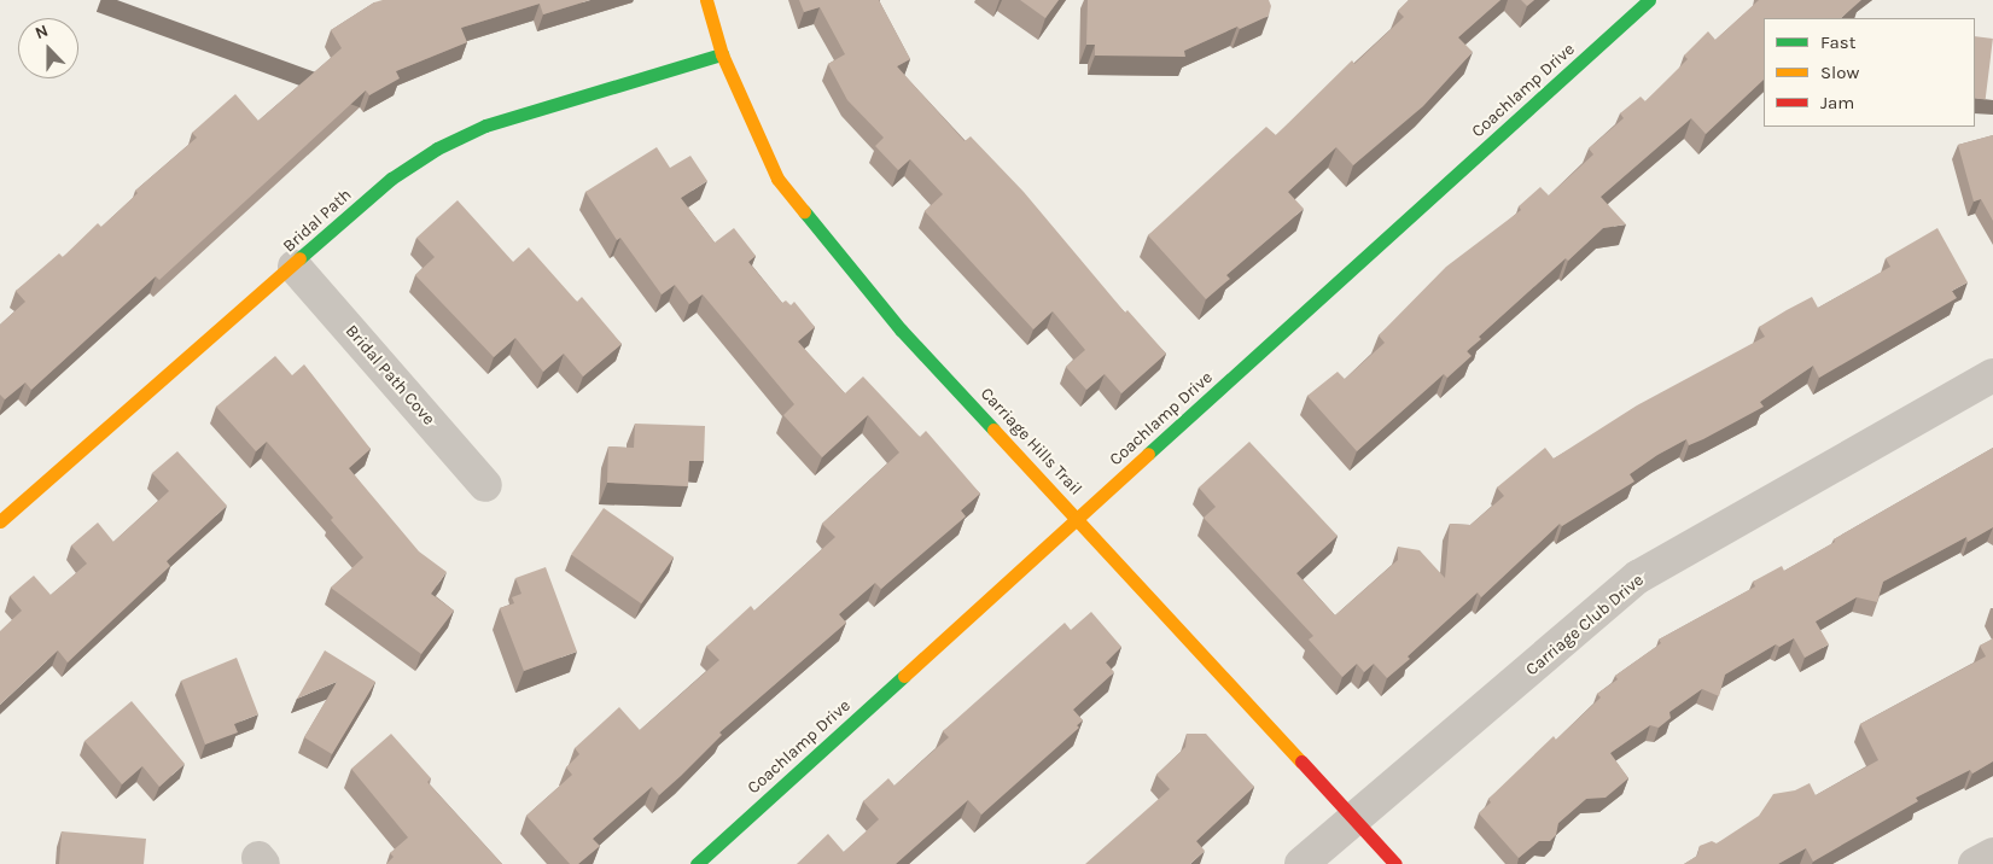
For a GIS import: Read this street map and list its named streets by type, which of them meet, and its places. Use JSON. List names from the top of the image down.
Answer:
{
  "streets": {
    "street": [
      "Coachlamp Drive",
      "Bridal Path",
      "Bridal Path Cove",
      "Carriage Hills Trail",
      "Carriage Club Drive"
    ]
  },
  "crossings": [
    ["Coachlamp Drive", "Carriage Hills Trail"],
    ["Bridal Path", "Bridal Path Cove"],
    ["Bridal Path", "Carriage Hills Trail"],
    ["Carriage Hills Trail", "Carriage Club Drive"]
  ],
  "legend": ["Fast", "Slow", "Jam"],
  "north": "top"
}
